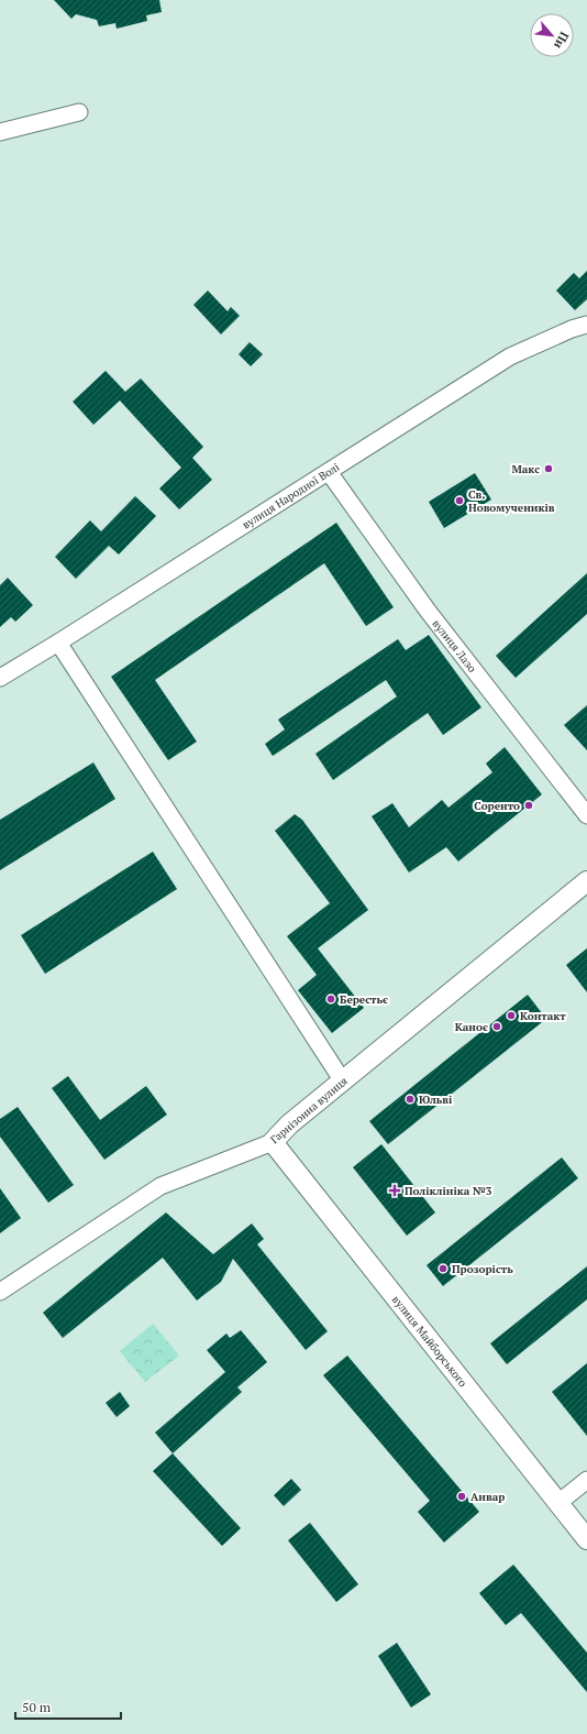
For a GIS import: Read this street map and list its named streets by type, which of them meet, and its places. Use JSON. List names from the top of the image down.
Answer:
{
  "streets": {
    "street": [
      "вулиця Народної Волі",
      "вулиця Лазо",
      "Гарнізонна вулиця",
      "вулиця Майборського"
    ]
  },
  "crossings": [
    ["вулиця Народної Волі", "вулиця Лазо"],
    ["Гарнізонна вулиця", "вулиця Майборського"]
  ],
  "places": {
    "other": [
      "Макс",
      "Св. Новомучеників",
      "Соренто",
      "Берестьє",
      "Контакт",
      "Каноє",
      "Юльві",
      "Прозорість",
      "Анвар"
    ],
    "health": ["Поліклініка №3"]
  },
  "scale_bar": "50 m",
  "north": "bottom right"
}
